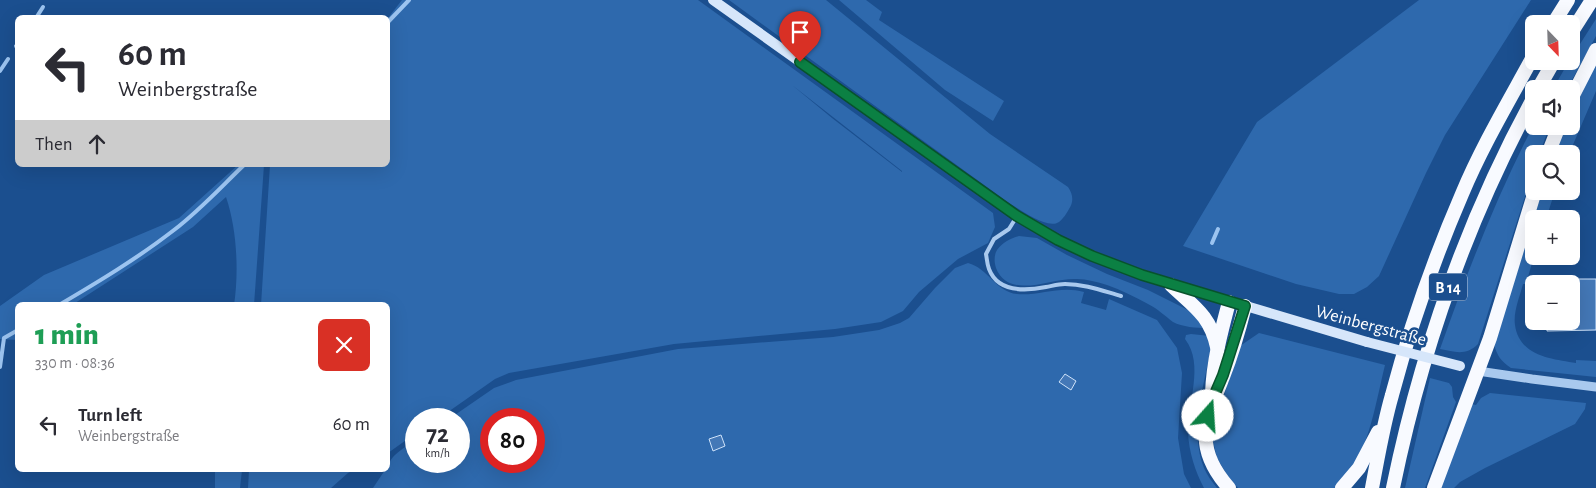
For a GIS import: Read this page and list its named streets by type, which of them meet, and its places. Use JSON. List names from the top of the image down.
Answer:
{
  "streets": {
    "highway": ["B 14"],
    "main road": ["Weinbergstraße"]
  },
  "north": "bottom right",
  "page": {
    "map_buttons": ["+", "−"],
    "turn": ["60 m", "Weinbergstraße"],
    "then": "Then",
    "heading": ["1 min", "330 m · 08:36"],
    "list": [
      {
        "name": "Turn left",
        "note": "Weinbergstraße",
        "value": "60 m"
      }
    ],
    "speed": "72 km/h",
    "limit": "80"
  }
}
